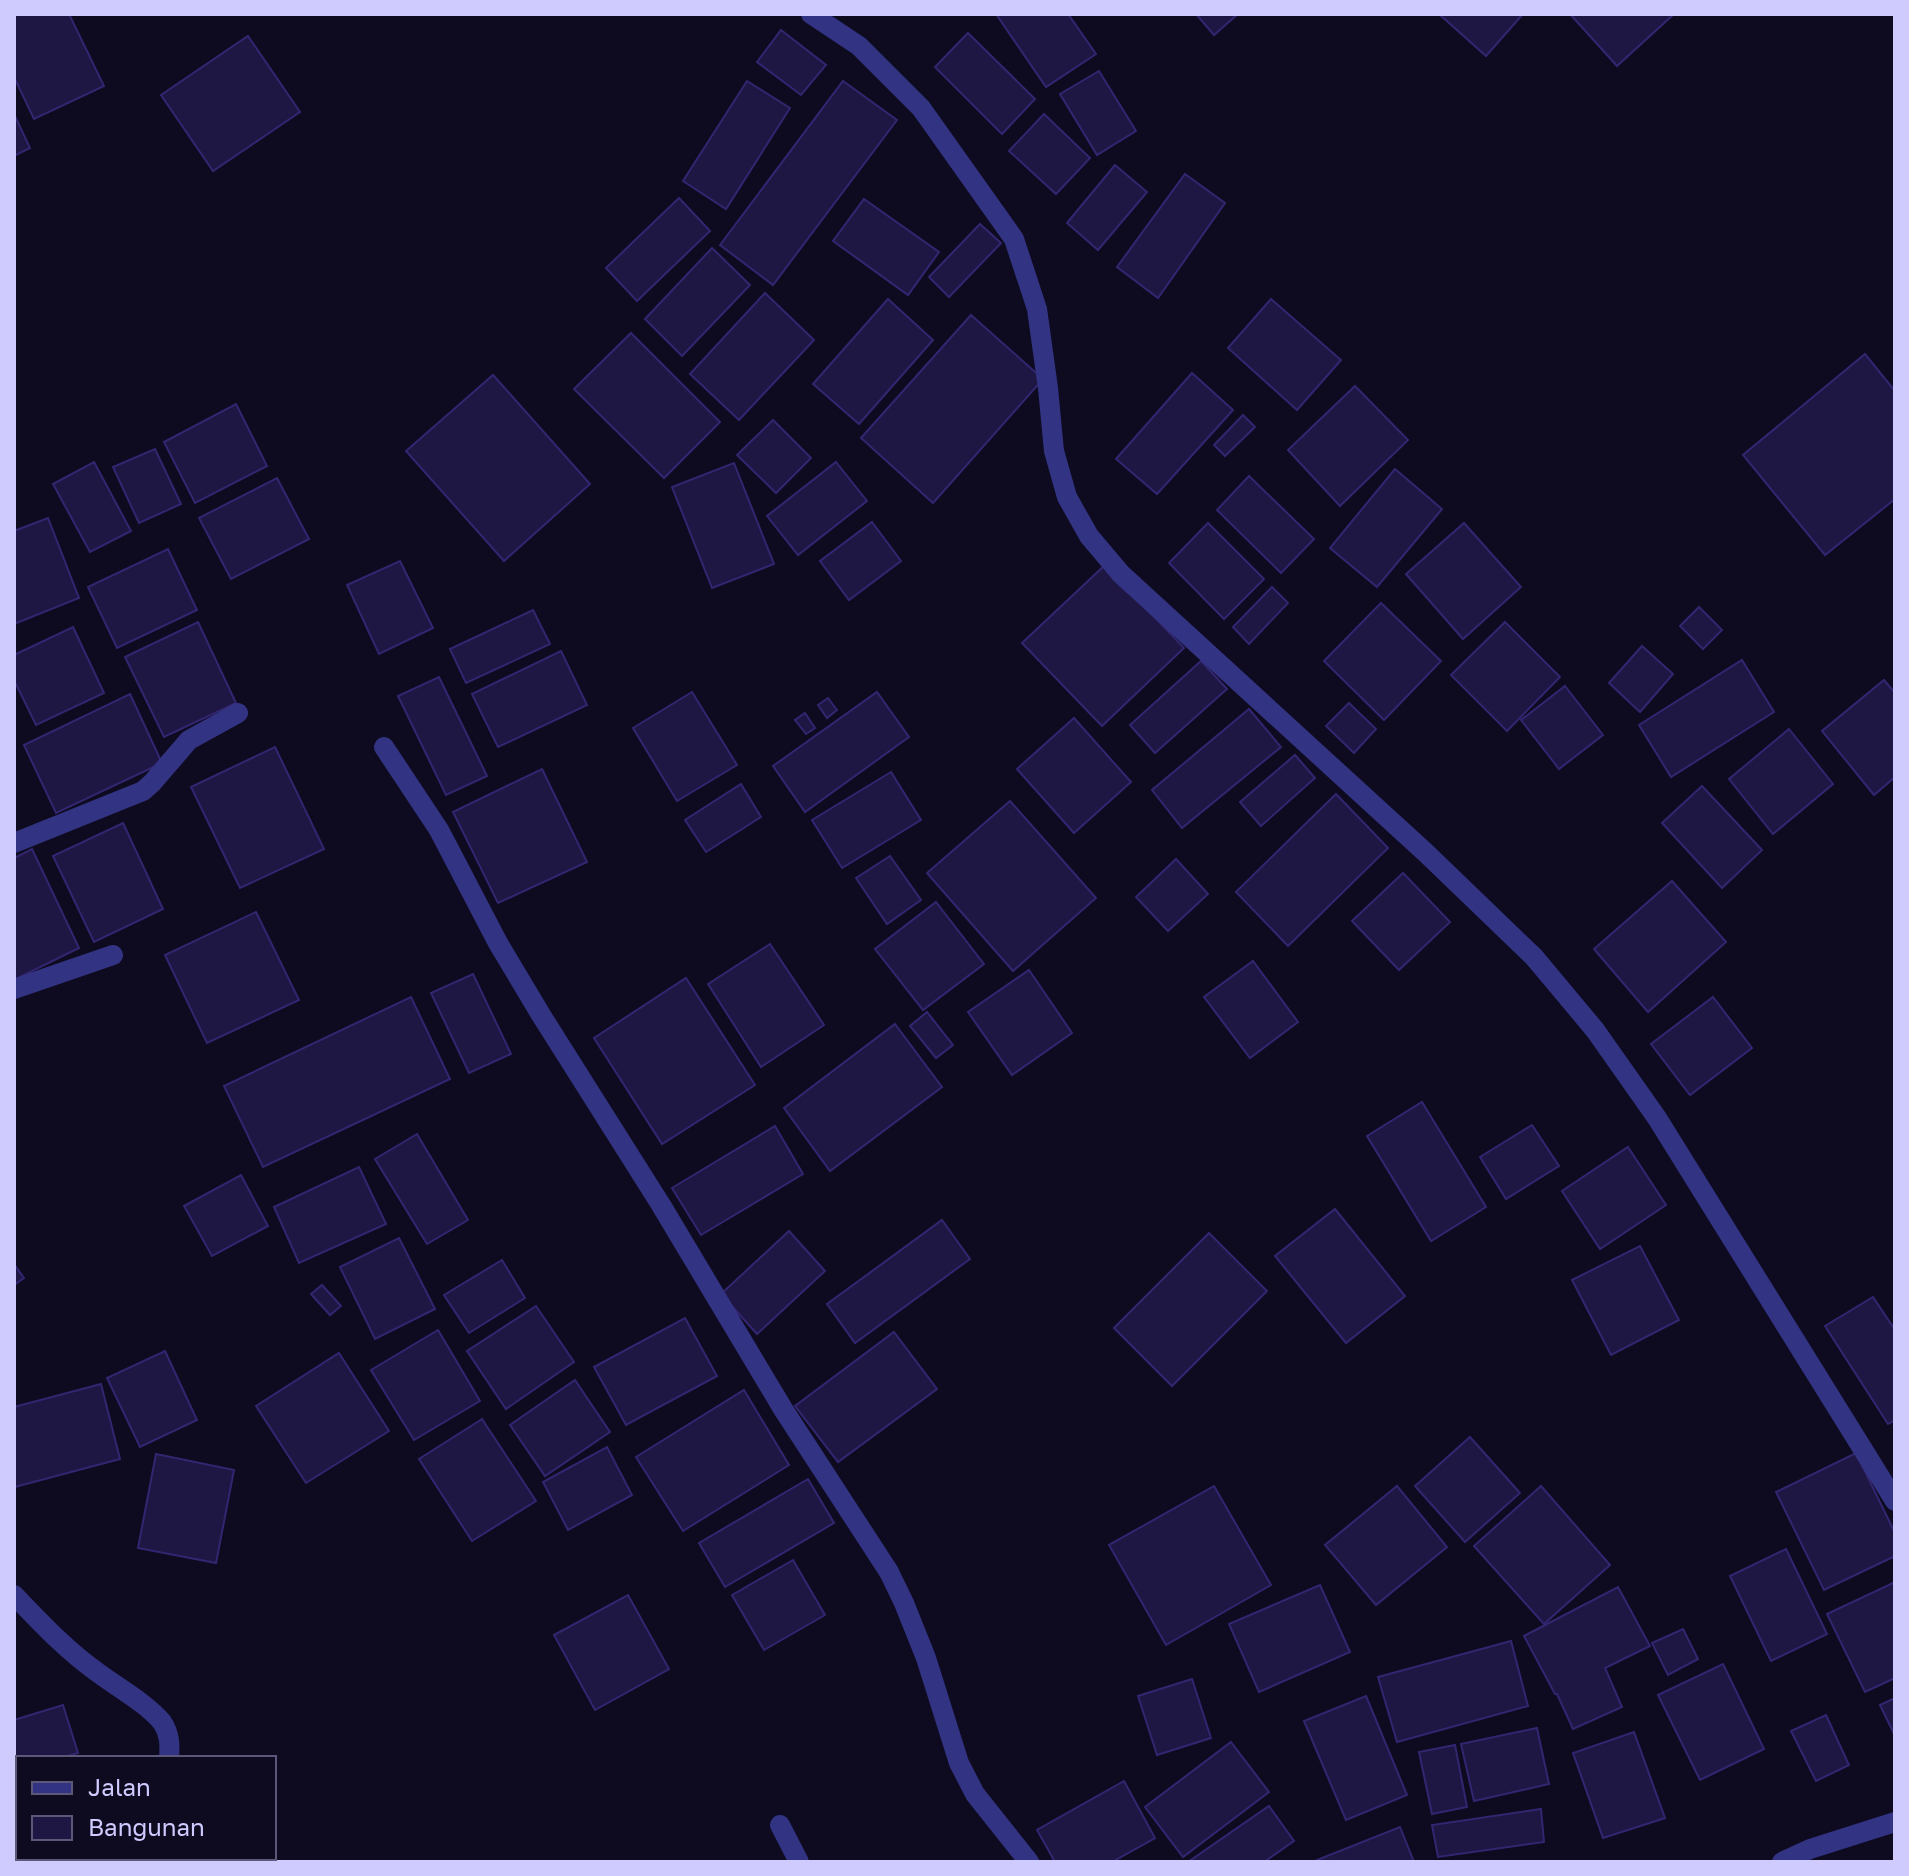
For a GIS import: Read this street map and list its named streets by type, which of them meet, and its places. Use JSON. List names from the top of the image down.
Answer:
{
  "legend": ["Jalan", "Bangunan"]
}
